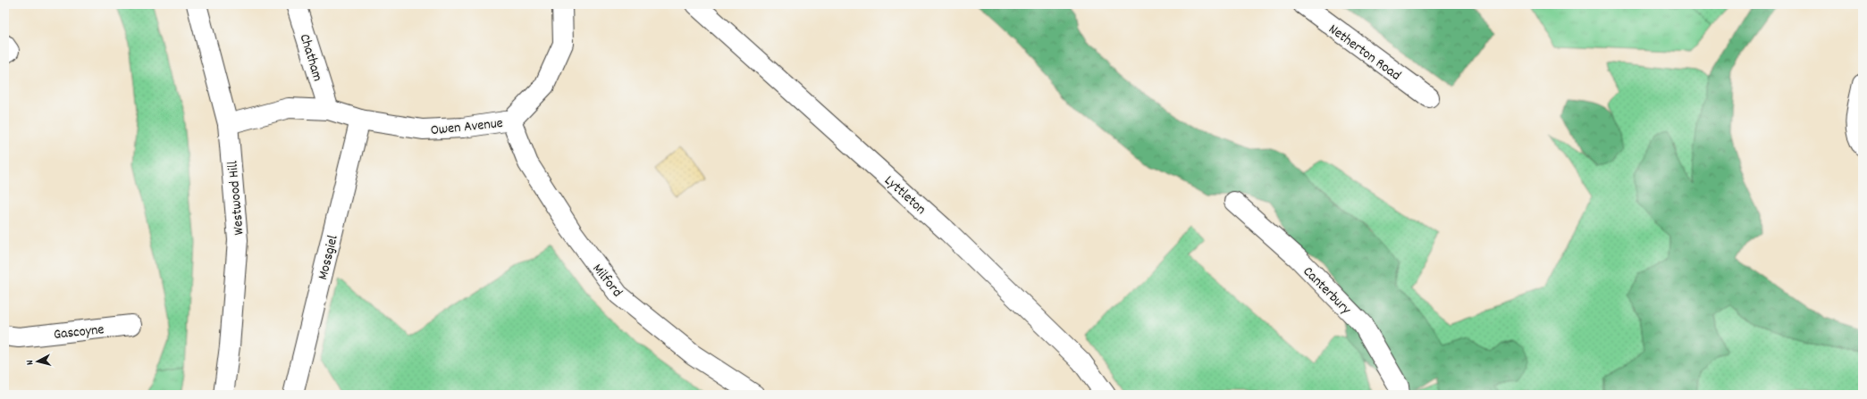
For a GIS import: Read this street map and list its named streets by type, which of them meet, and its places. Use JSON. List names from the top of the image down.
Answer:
{
  "streets": {
    "street": [
      "Netherton Road",
      "Chatham",
      "Owen Avenue",
      "Lyttleton",
      "Westwood Hill",
      "Mossgiel",
      "Milford",
      "Canterbury",
      "Gascoyne"
    ]
  },
  "crossings": [
    ["Chatham", "Owen Avenue"],
    ["Owen Avenue", "Westwood Hill"],
    ["Owen Avenue", "Mossgiel"],
    ["Owen Avenue", "Milford"]
  ],
  "north": "left"
}
